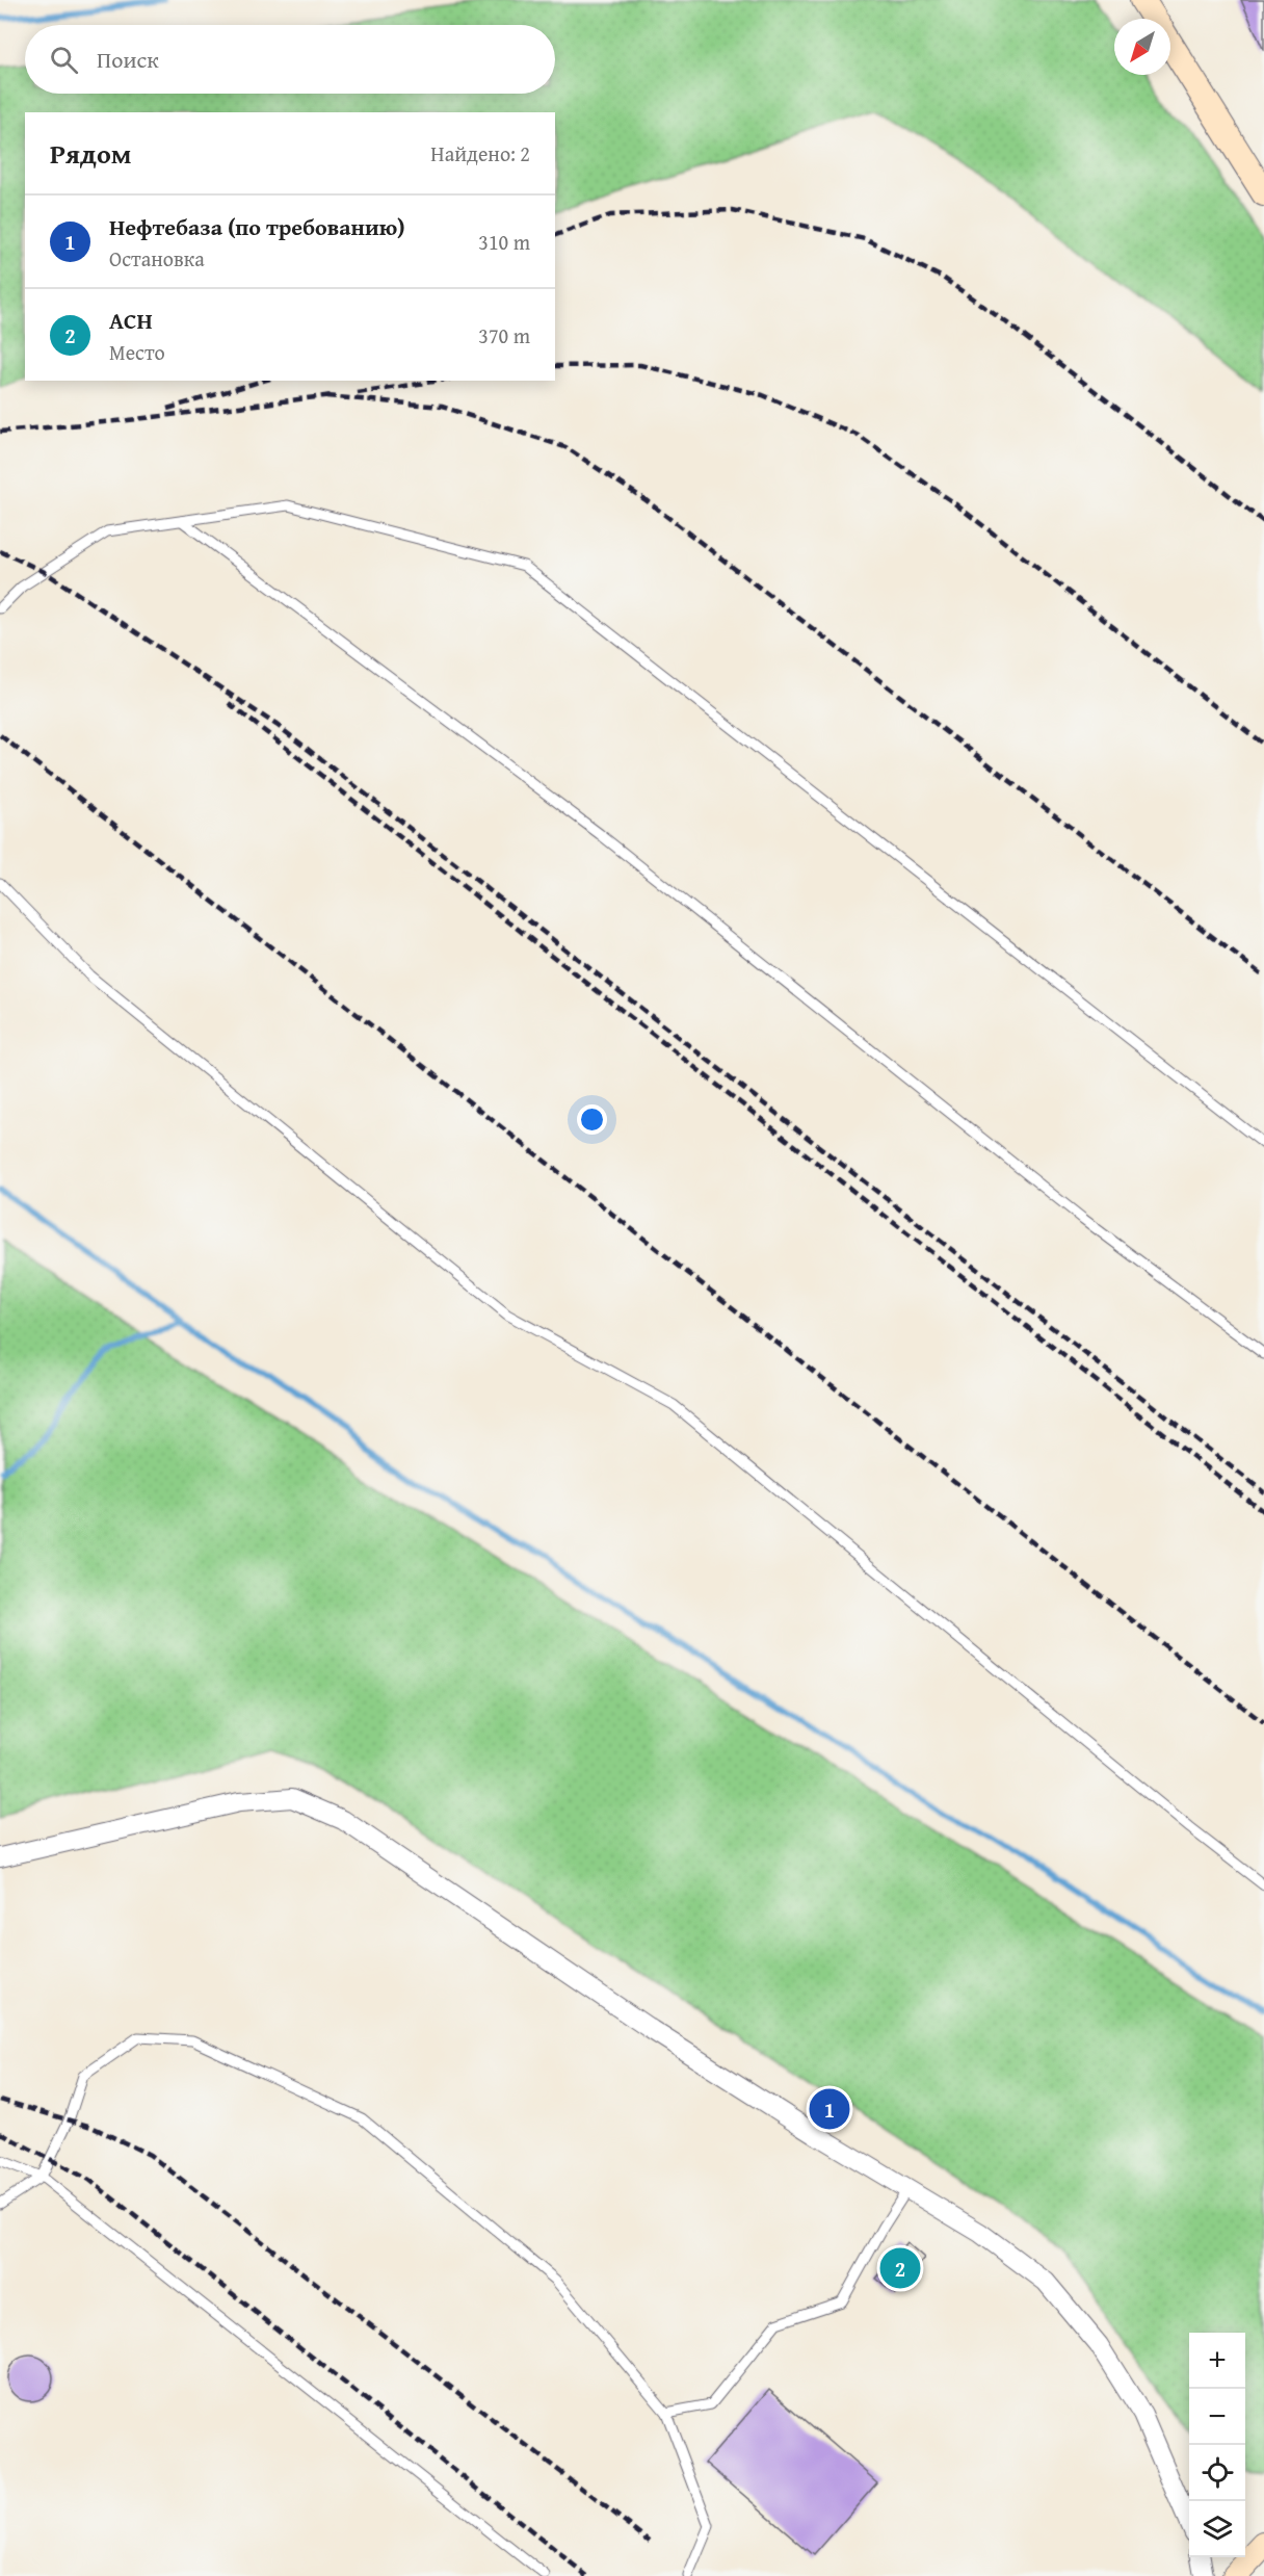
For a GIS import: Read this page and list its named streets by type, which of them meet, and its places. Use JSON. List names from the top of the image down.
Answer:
{
  "north": "bottom left",
  "page": {
    "search": "Поиск",
    "heading": ["Рядом", "Найдено: 2"],
    "list": [
      {
        "mark": "1",
        "name": "Нефтебаза (по требованию)",
        "note": "Остановка",
        "value": "310 m"
      },
      {
        "mark": "2",
        "name": "АСН",
        "note": "Место",
        "value": "370 m"
      }
    ],
    "pins": ["1", "2"],
    "map_buttons": ["+", "−"]
  }
}
